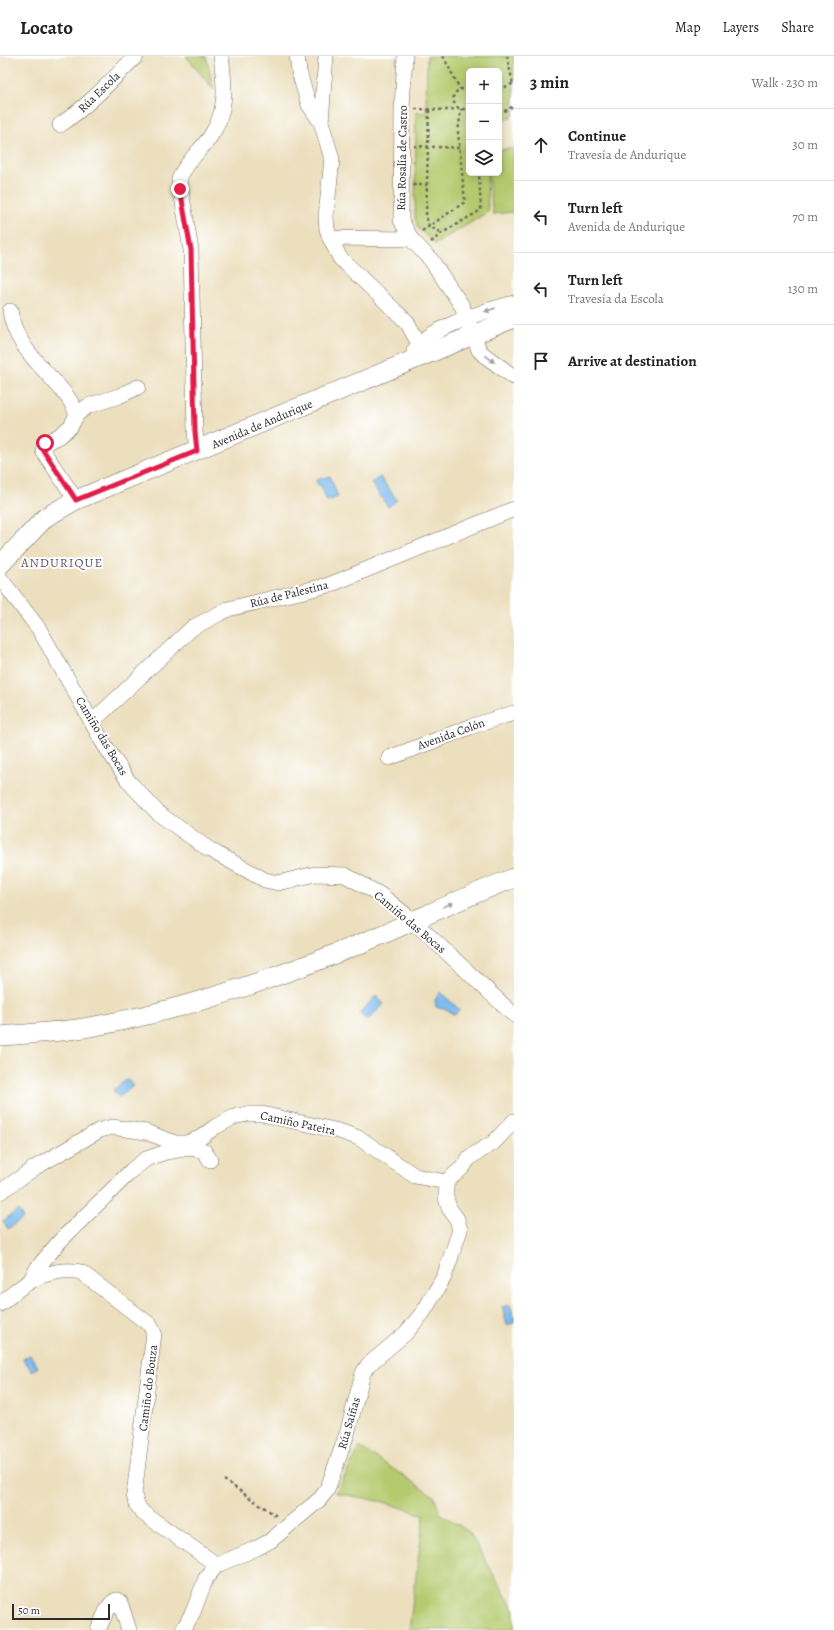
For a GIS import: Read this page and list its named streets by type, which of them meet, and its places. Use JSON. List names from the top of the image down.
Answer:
{
  "streets": {
    "main road": ["Avenida de Andurique"],
    "street": [
      "Rúa Escola",
      "Rúa Rosalía de Castro",
      "Rúa de Palestina",
      "Avenida Colón",
      "Camiño das Bocas",
      "Camiño Pateira",
      "Camiño do Bouza",
      "Rúa Saíñas"
    ]
  },
  "crossings": [
    ["Rúa Rosalía de Castro", "Avenida de Andurique"],
    ["Rúa de Palestina", "Camiño das Bocas"],
    ["Camiño Pateira", "Rúa Saíñas"],
    ["Camiño do Bouza", "Rúa Saíñas"]
  ],
  "districts": ["ANDURIQUE"],
  "scale_bar": "50 m",
  "page": {
    "header": "Locato",
    "nav": ["Map", "Layers", "Share"],
    "heading": ["3 min", "Walk · 230 m"],
    "map_buttons": ["+", "−"],
    "list": [
      ["Continue", "Travesía de Andurique", "30 m"],
      ["Turn left", "Avenida de Andurique", "70 m"],
      ["Turn left", "Travesía da Escola", "130 m"],
      "Arrive at destination"
    ],
    "scale": "50 m"
  }
}
